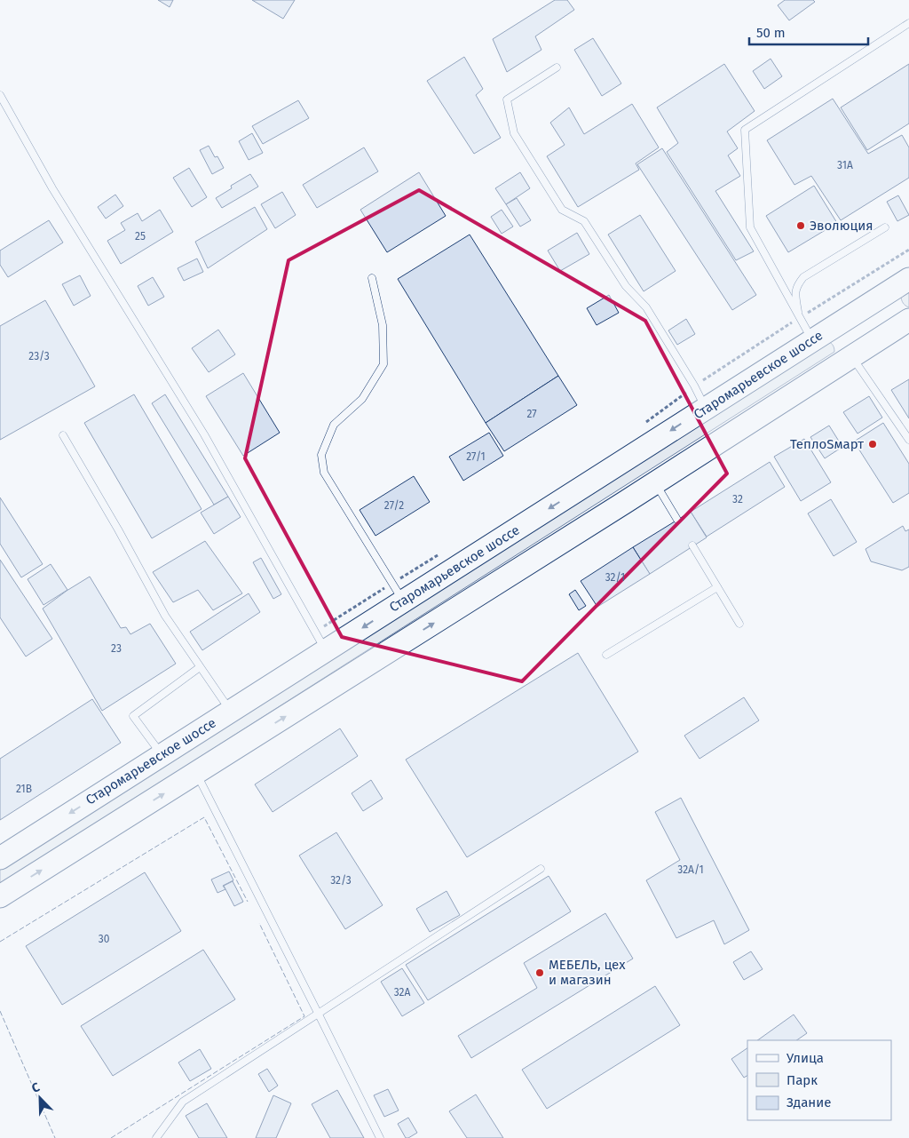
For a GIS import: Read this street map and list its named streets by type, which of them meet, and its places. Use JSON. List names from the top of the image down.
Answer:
{
  "streets": {
    "main road": ["Старомарьевское шоссе"]
  },
  "places": ["Эволюция", "ТеплоSмарт", "МЕБЕЛЬ, цех и магазин"],
  "house_numbers": [
    "31А",
    "25",
    "23/3",
    "27",
    "27/1",
    "32",
    "27/2",
    "32/1",
    "23",
    "21В",
    "32А/1",
    "32/3",
    "30",
    "32А"
  ],
  "legend": ["Улица", "Парк", "Здание"],
  "scale_bar": "50 m",
  "north": "top left"
}
